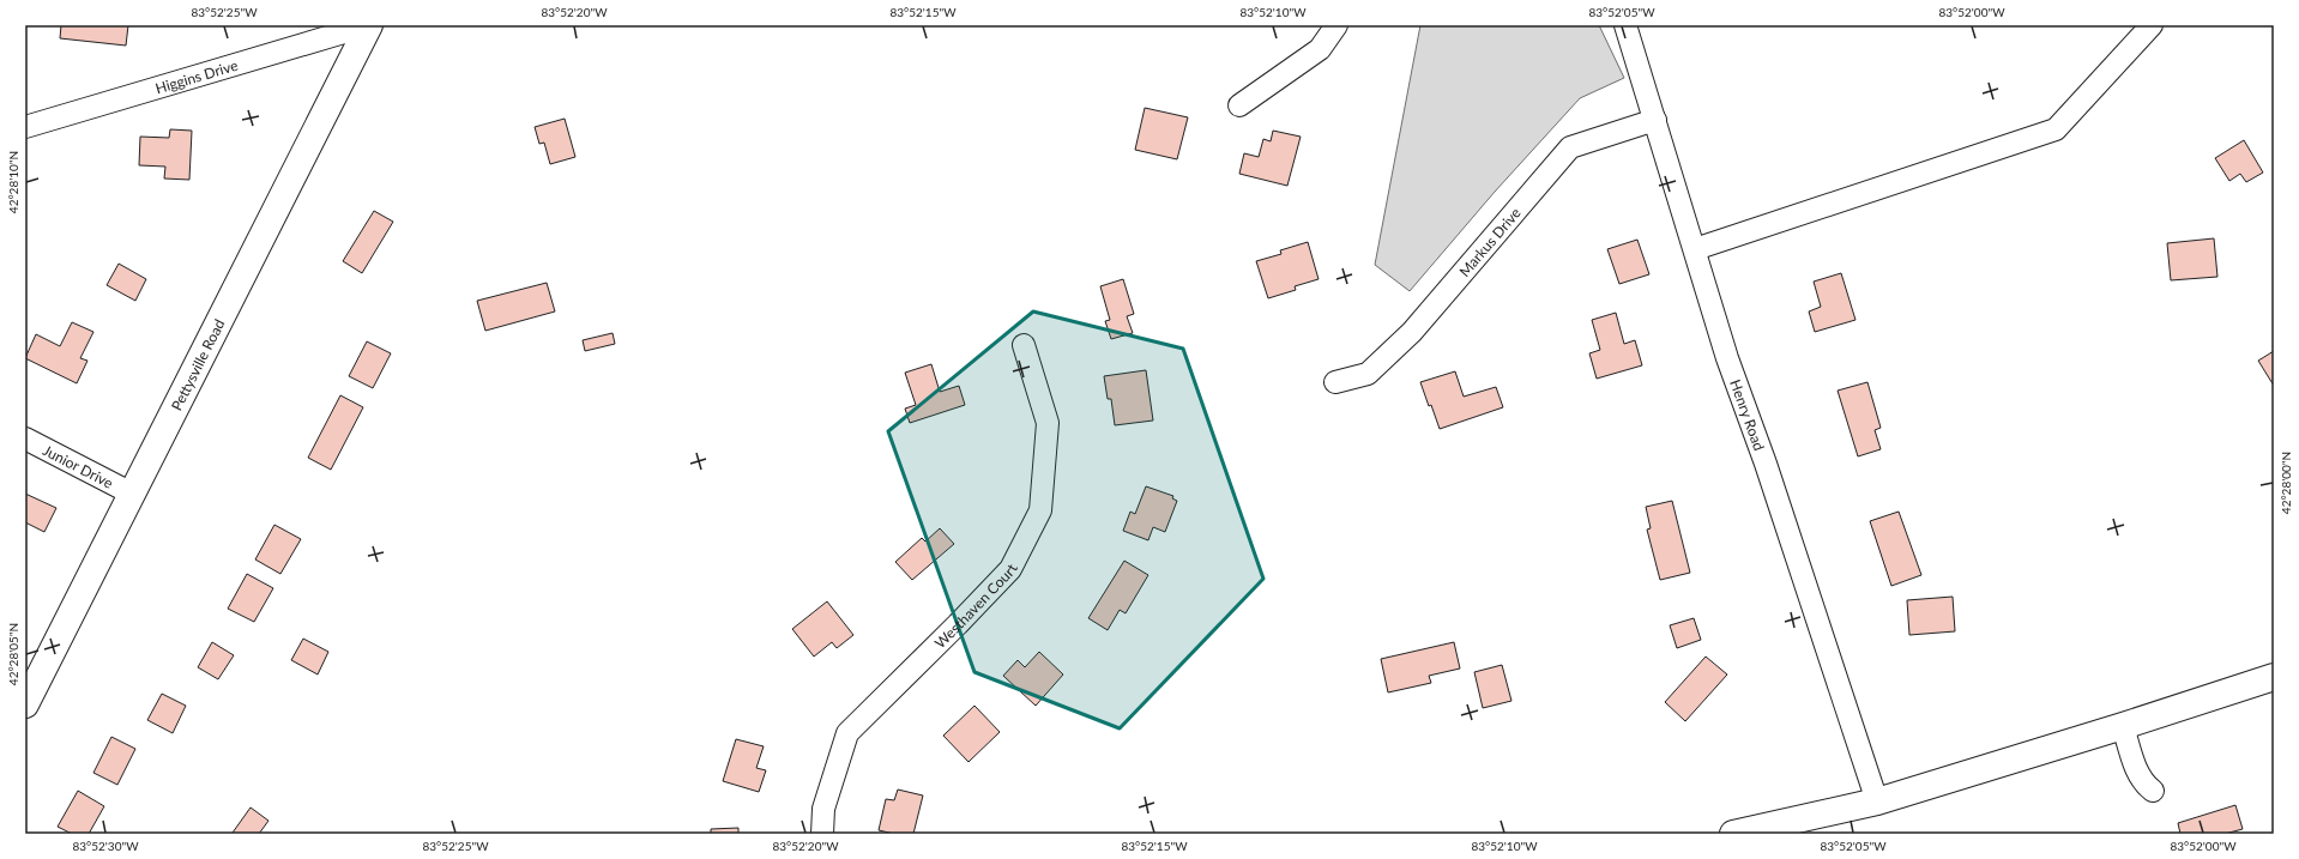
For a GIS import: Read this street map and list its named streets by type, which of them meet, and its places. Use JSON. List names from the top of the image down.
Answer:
{
  "streets": {
    "main road": ["Pettysville Road"],
    "street": [
      "Higgins Drive",
      "Markus Drive",
      "Henry Road",
      "Junior Drive",
      "Westhaven Court"
    ]
  },
  "crossings": [
    ["Higgins Drive", "Pettysville Road"],
    ["Markus Drive", "Henry Road"],
    ["Pettysville Road", "Junior Drive"]
  ],
  "coordinates": [
    "83°52'25\"W",
    "83°52'20\"W",
    "83°52'15\"W",
    "83°52'10\"W",
    "83°52'05\"W",
    "83°52'00\"W",
    "42°28'10\"N",
    "42°28'00\"N",
    "42°28'05\"N",
    "83°52'30\"W"
  ]
}
